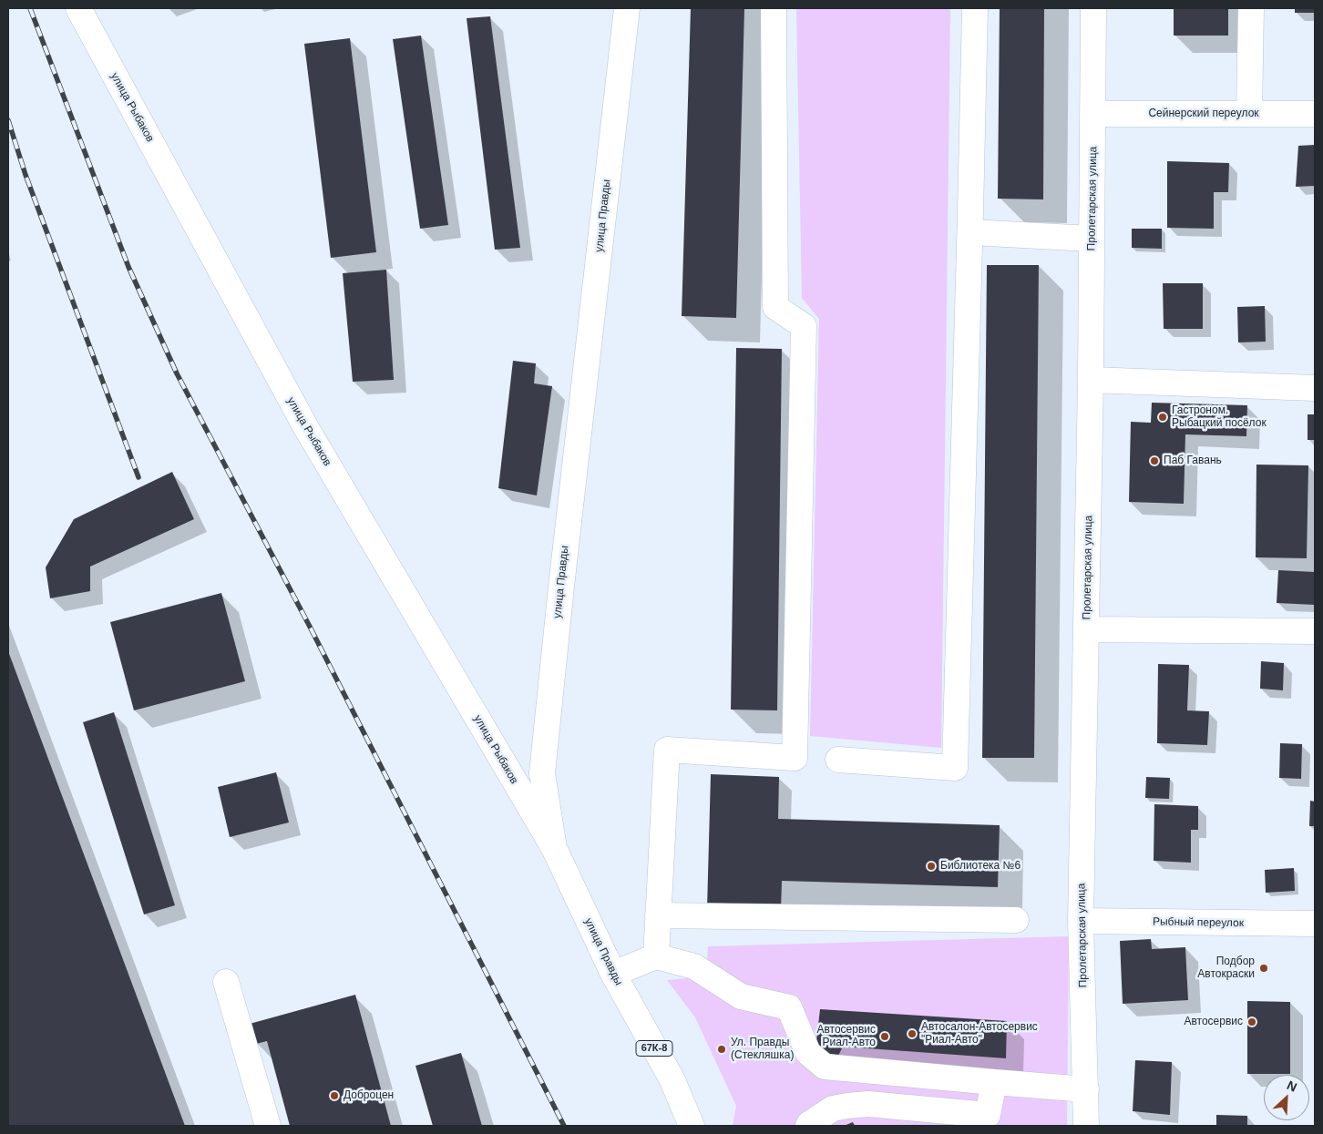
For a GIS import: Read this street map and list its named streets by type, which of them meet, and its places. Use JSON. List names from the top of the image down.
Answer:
{
  "streets": {
    "street": [
      "улица Рыбаков",
      "Сейнерский переулок",
      "Пролетарская улица",
      "улица Правды",
      "Рыбный переулок",
      "67К-8"
    ]
  },
  "crossings": [
    ["улица Рыбаков", "улица Правды"],
    ["Сейнерский переулок", "Пролетарская улица"],
    ["Пролетарская улица", "Рыбный переулок"]
  ],
  "places": [
    "Гастроном. Рыбацкий посёлок",
    "Паб Гавань",
    "Библиотека №6",
    "Подбор Автокраски",
    "Автосервис",
    "Автосалон-Автосервис \"Риал-Авто\"",
    "Автосервис Риал-Авто",
    "Ул. Правды (Стекляшка)",
    "Доброцен"
  ],
  "north": "top right"
}
